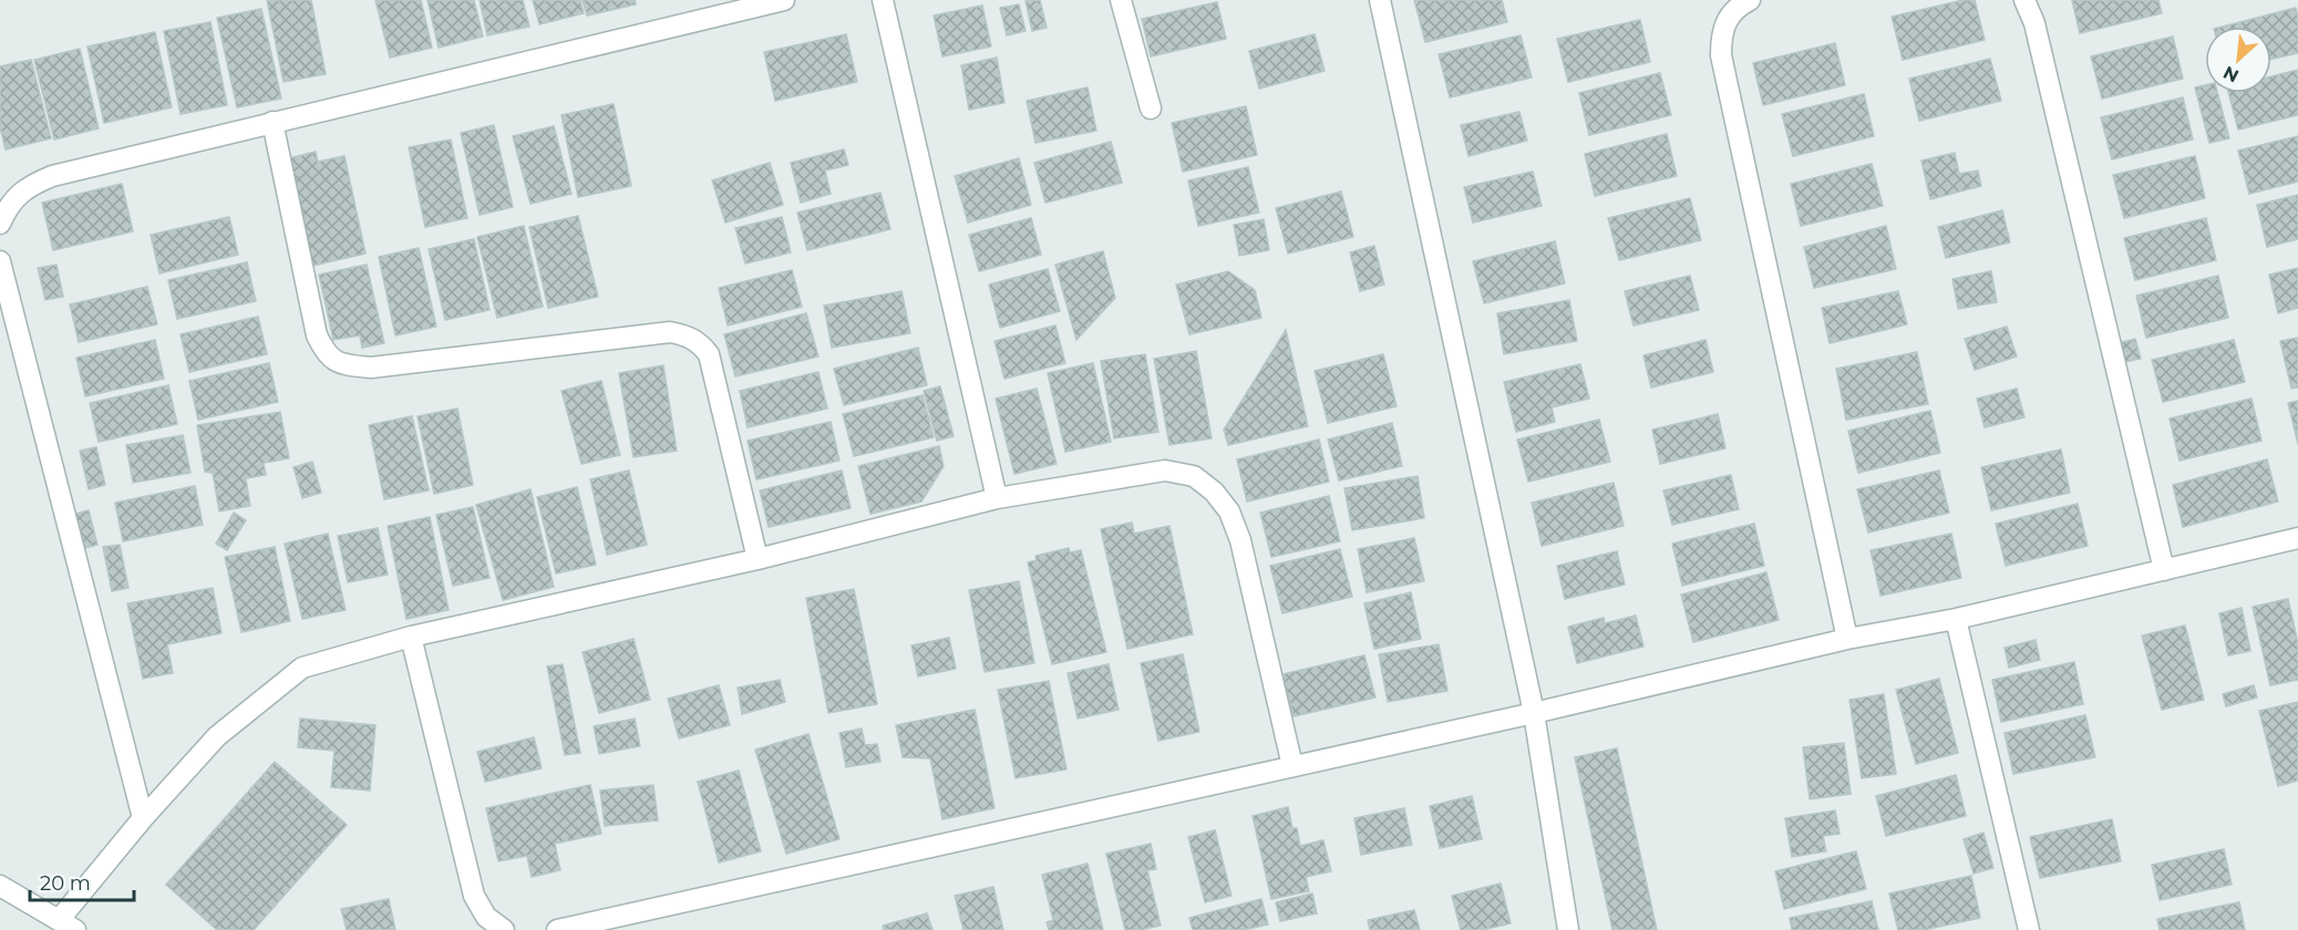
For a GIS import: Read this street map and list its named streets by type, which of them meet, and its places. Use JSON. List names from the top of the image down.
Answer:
{
  "scale_bar": "20 m",
  "north": "bottom left"
}
